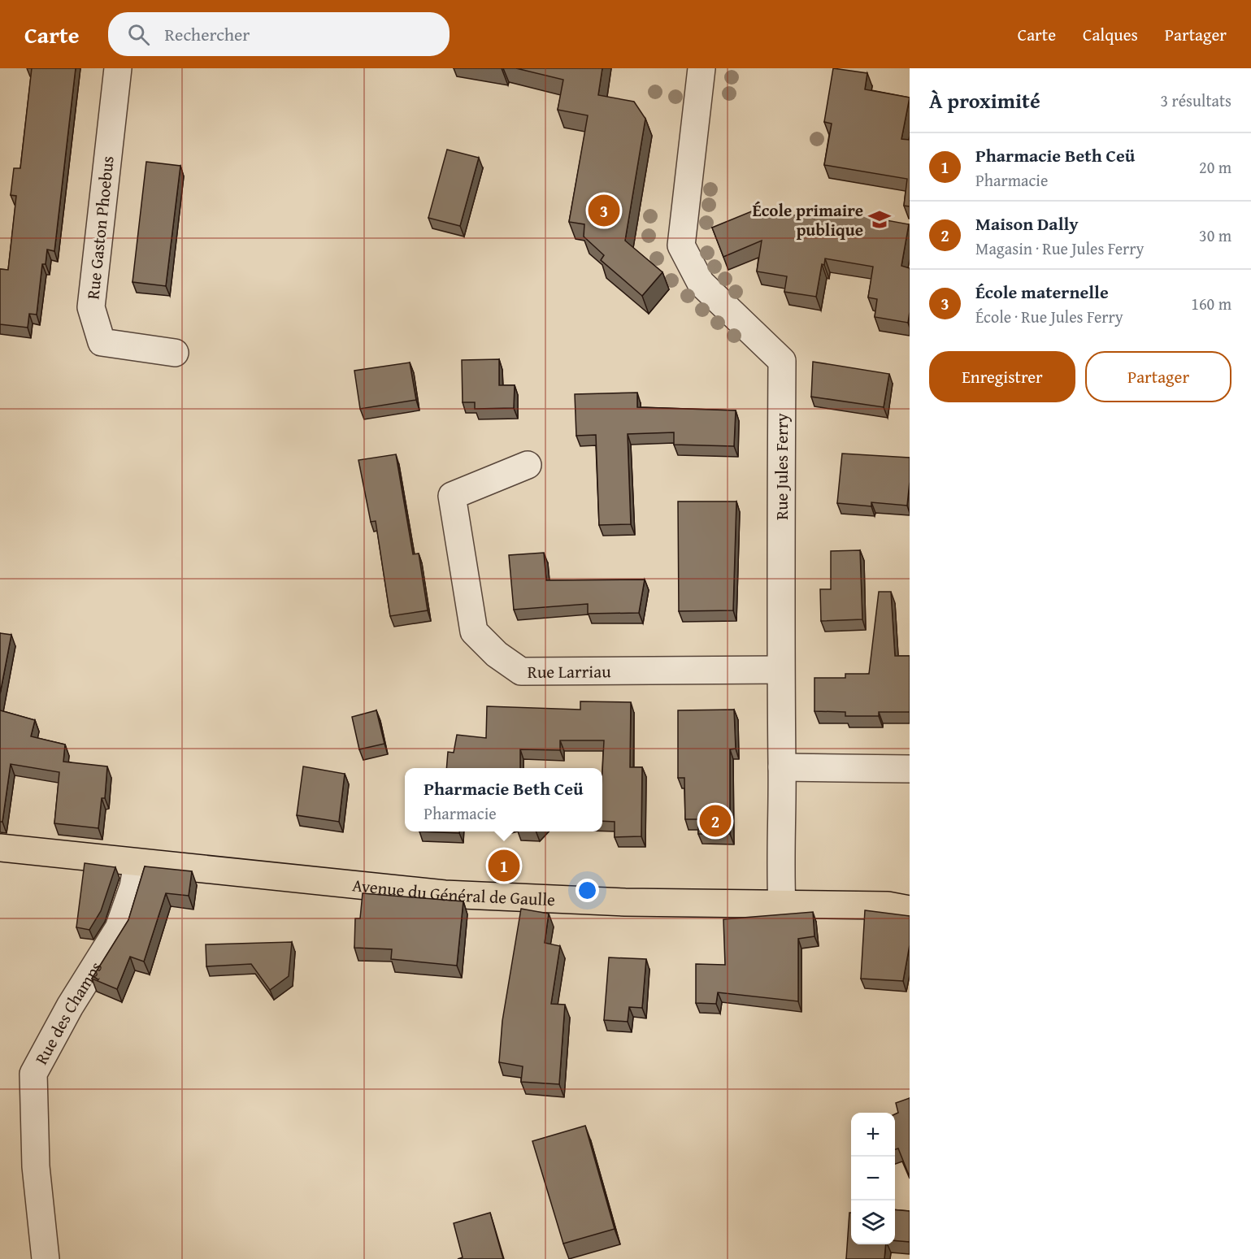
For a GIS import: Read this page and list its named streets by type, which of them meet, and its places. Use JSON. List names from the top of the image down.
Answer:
{
  "streets": {
    "main road": ["Avenue du Général de Gaulle"],
    "street": [
      "Rue Gaston Phoebus",
      "Rue Jules Ferry",
      "Rue Larriau",
      "Rue des Champs"
    ]
  },
  "crossings": [
    ["Rue Jules Ferry", "Rue Larriau"],
    ["Rue Jules Ferry", "Avenue du Général de Gaulle"],
    ["Avenue du Général de Gaulle", "Rue des Champs"]
  ],
  "places": {
    "school or university": ["École primaire publique"]
  },
  "page": {
    "header": "Carte",
    "search": "Rechercher",
    "nav": ["Carte", "Calques", "Partager"],
    "heading": ["À proximité", "3 résultats"],
    "list": [
      {
        "mark": "1",
        "name": "Pharmacie Beth Ceü",
        "note": "Pharmacie",
        "value": "20 m"
      },
      {
        "mark": "2",
        "name": "Maison Dally",
        "note": "Magasin · Rue Jules Ferry",
        "value": "30 m"
      },
      {
        "mark": "3",
        "name": "École maternelle",
        "note": "École · Rue Jules Ferry",
        "value": "160 m"
      }
    ],
    "pins": ["3", "2", "1"],
    "buttons": ["Enregistrer", "Partager"],
    "popup": ["Pharmacie Beth Ceü", "Pharmacie"],
    "map_buttons": ["+", "−"]
  }
}
